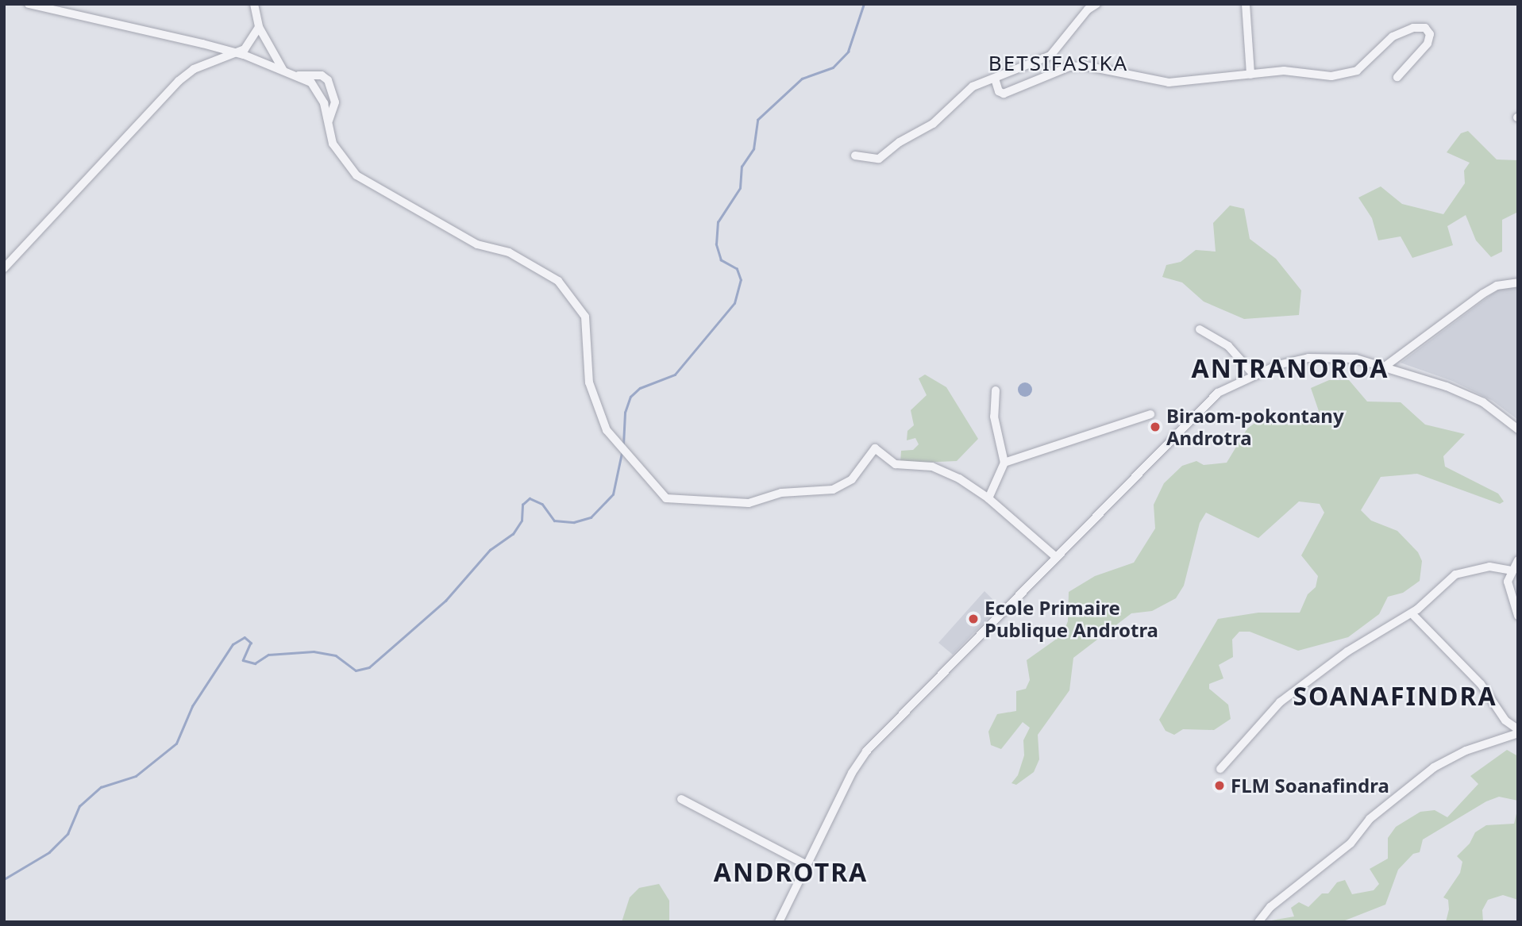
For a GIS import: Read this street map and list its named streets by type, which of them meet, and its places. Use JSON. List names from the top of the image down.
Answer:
{
  "districts": [
    "BETSIFASIKA",
    "ANTRANOROA",
    "SOANAFINDRA",
    "ANDROTRA"
  ],
  "places": ["Biraom-pokontany Androtra", "Ecole Primaire Publique Androtra", "FLM Soanafindra"]
}
